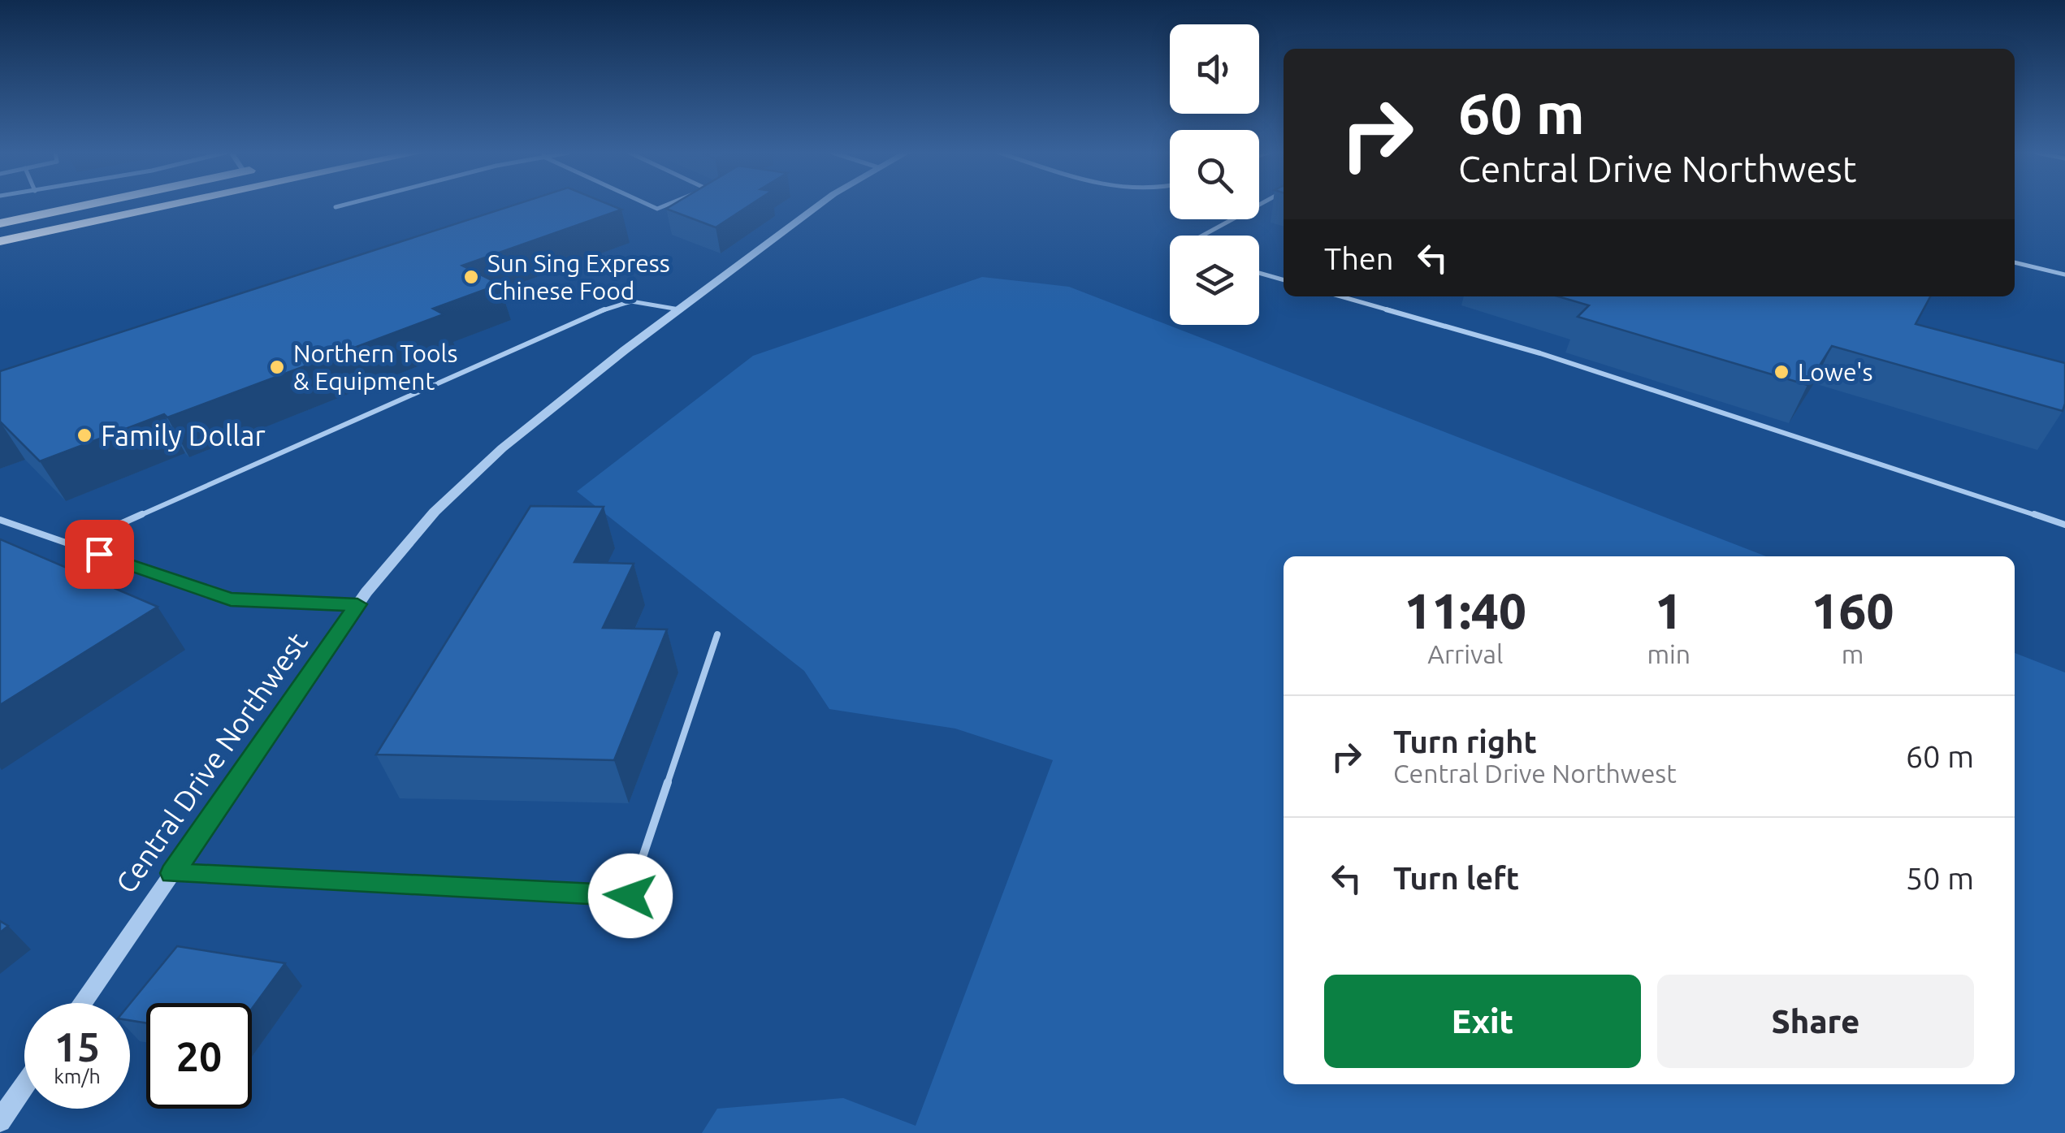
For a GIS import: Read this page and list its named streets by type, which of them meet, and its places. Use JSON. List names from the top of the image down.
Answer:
{
  "streets": {
    "street": ["Central Drive Northwest"]
  },
  "places": [
    "Sun Sing Express Chinese Food",
    "Northern Tools & Equipment",
    "Lowe's",
    "Family Dollar"
  ],
  "page": {
    "turn": ["60 m", "Central Drive Northwest"],
    "then": "Then",
    "eta": [
      "11:40",
      "Arrival",
      "1",
      "min",
      "160",
      "m"
    ],
    "list": [
      {
        "name": "Turn right",
        "note": "Central Drive Northwest",
        "value": "60 m"
      },
      {
        "name": "Turn left",
        "value": "50 m"
      }
    ],
    "buttons": ["Exit", "Share"],
    "speed": "15 km/h",
    "limit": "20"
  }
}
